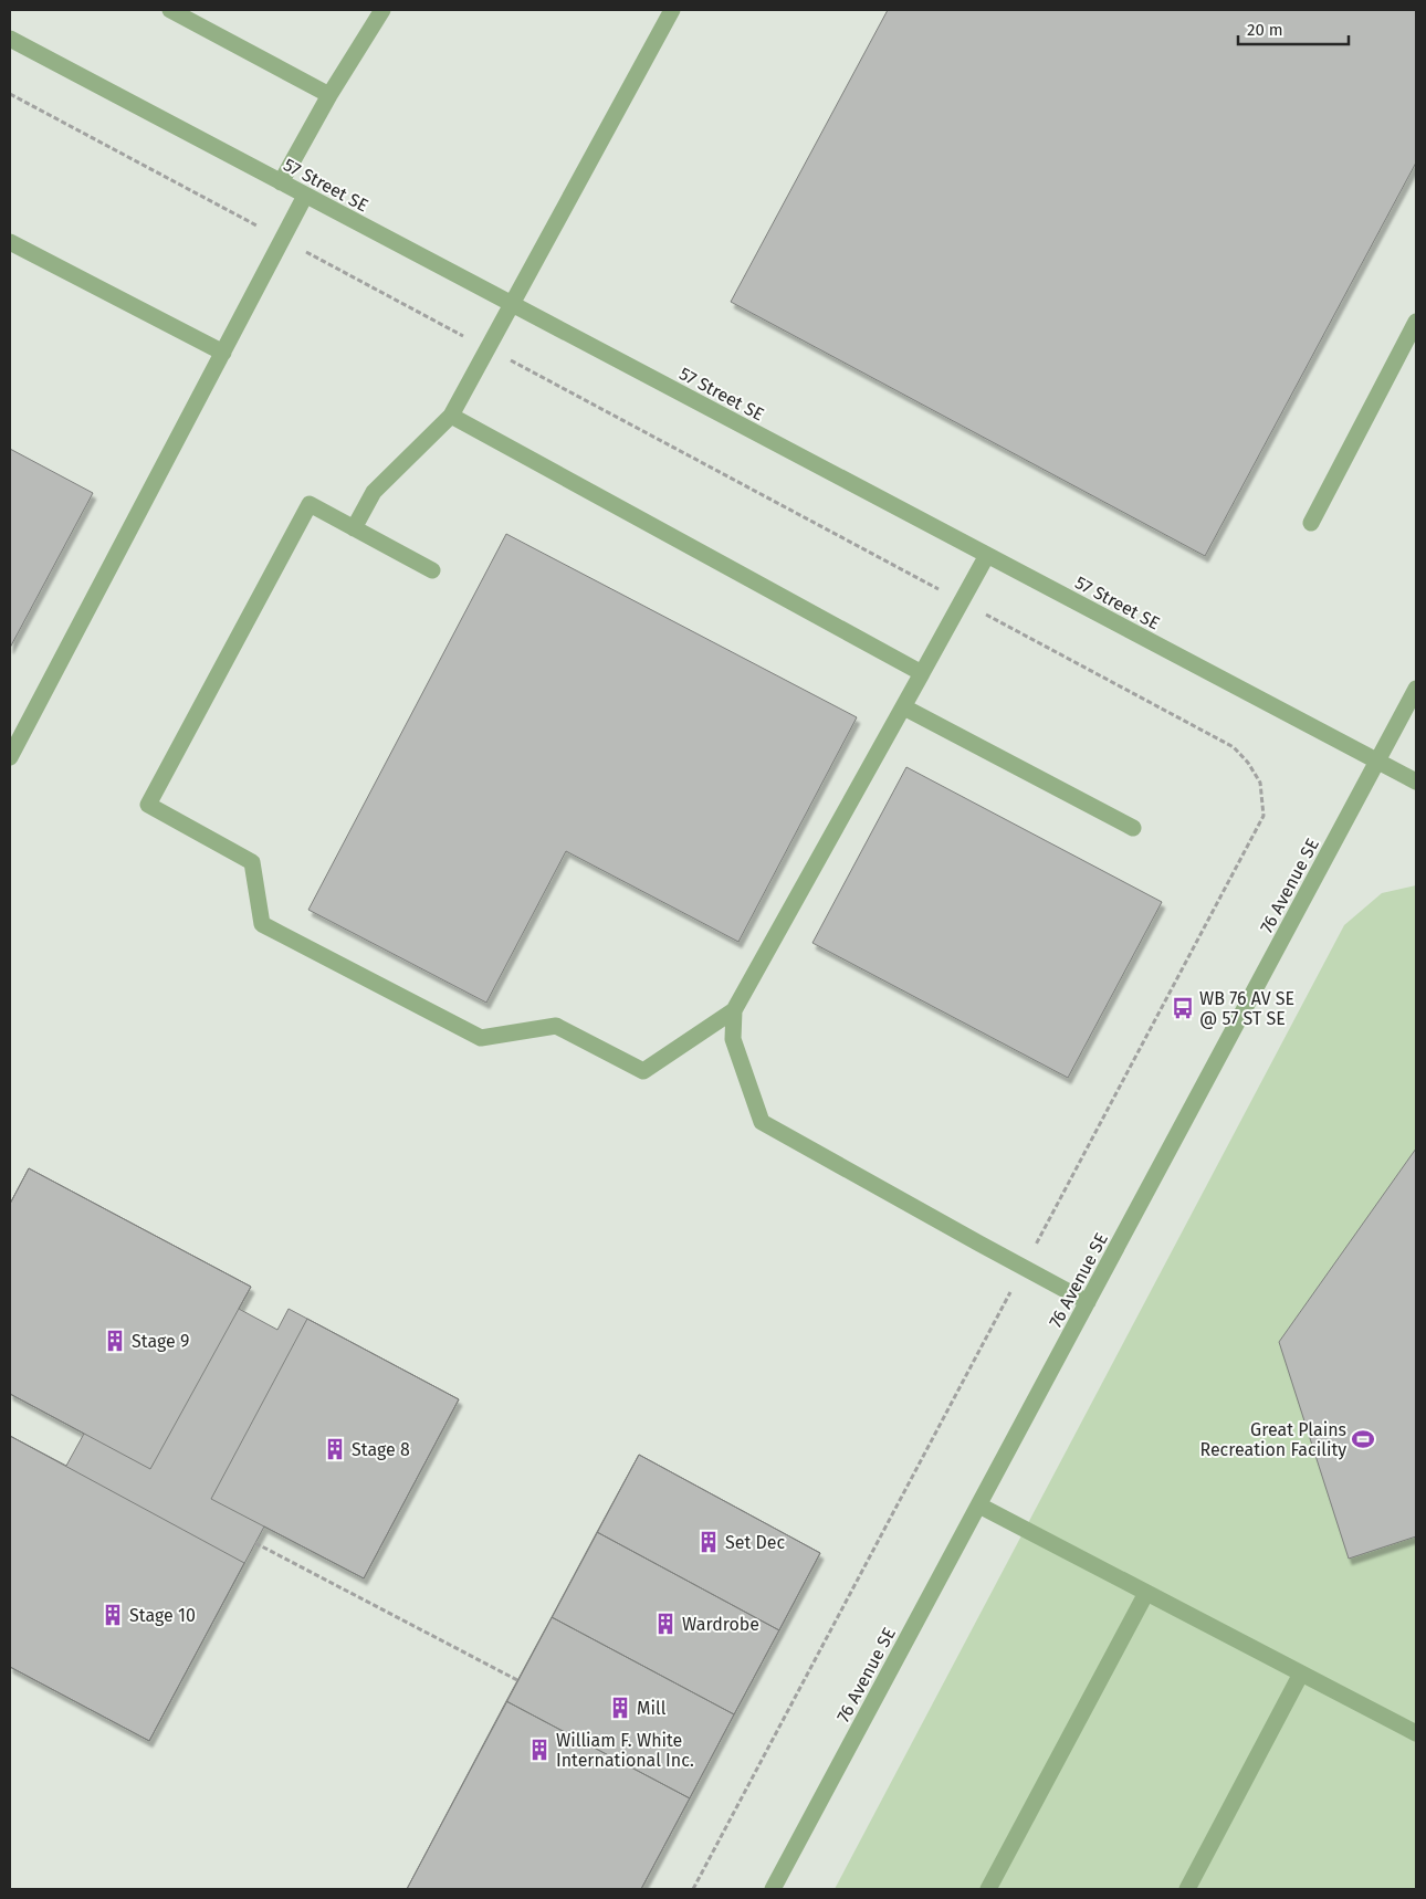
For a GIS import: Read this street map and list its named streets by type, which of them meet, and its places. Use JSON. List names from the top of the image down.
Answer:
{
  "streets": {
    "street": ["57 Street SE", "76 Avenue SE"]
  },
  "crossings": [
    ["57 Street SE", "76 Avenue SE"]
  ],
  "places": {
    "bus stop": ["WB 76 AV SE @ 57 ST SE"],
    "building": [
      "Stage 9",
      "Stage 8",
      "Set Dec",
      "Stage 10",
      "Wardrobe",
      "Mill",
      "William F. White International Inc."
    ],
    "sports": ["Great Plains Recreation Facility"]
  },
  "scale_bar": "20 m"
}
